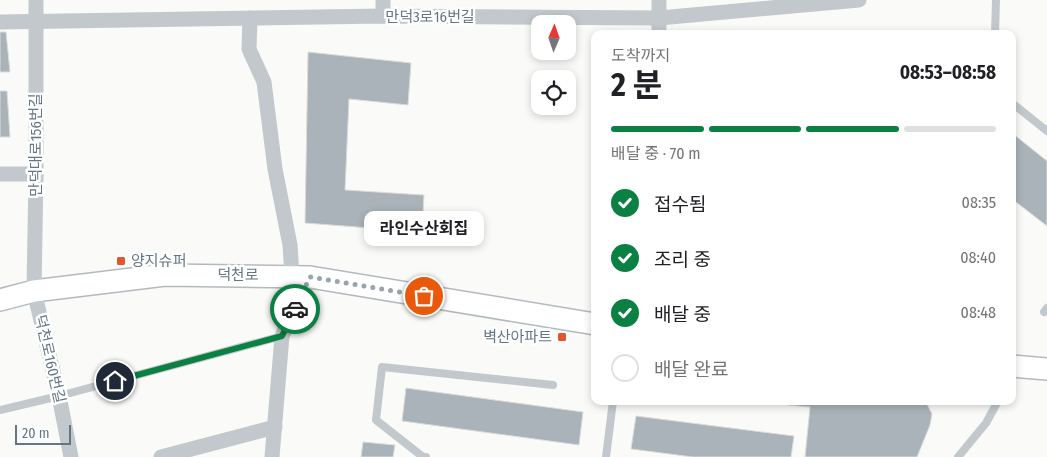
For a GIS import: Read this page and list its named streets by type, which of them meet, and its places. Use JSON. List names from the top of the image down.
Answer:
{
  "streets": {
    "main road": ["덕천로"],
    "street": ["만덕3로16번길", "만덕대로156번길", "덕천로160번길"]
  },
  "crossings": [
    ["만덕3로16번길", "만덕대로156번길"],
    ["만덕대로156번길", "덕천로"],
    ["만덕대로156번길", "덕천로160번길"],
    ["덕천로", "덕천로160번길"]
  ],
  "places": {
    "transit": ["양지슈퍼", "벽산아파트"],
    "other": ["라인수산회집"]
  },
  "scale_bar": "20 m",
  "north": "top",
  "page": {
    "heading": ["2 분", "도착까지", "08:53–08:58"],
    "bar": "배달 중 · 70 m",
    "list": [
      ["접수됨", "08:35"],
      ["조리 중", "08:40"],
      ["배달 중", "08:48"],
      "배달 완료"
    ],
    "bubble": "라인수산회집",
    "scale": "20 m"
  }
}
